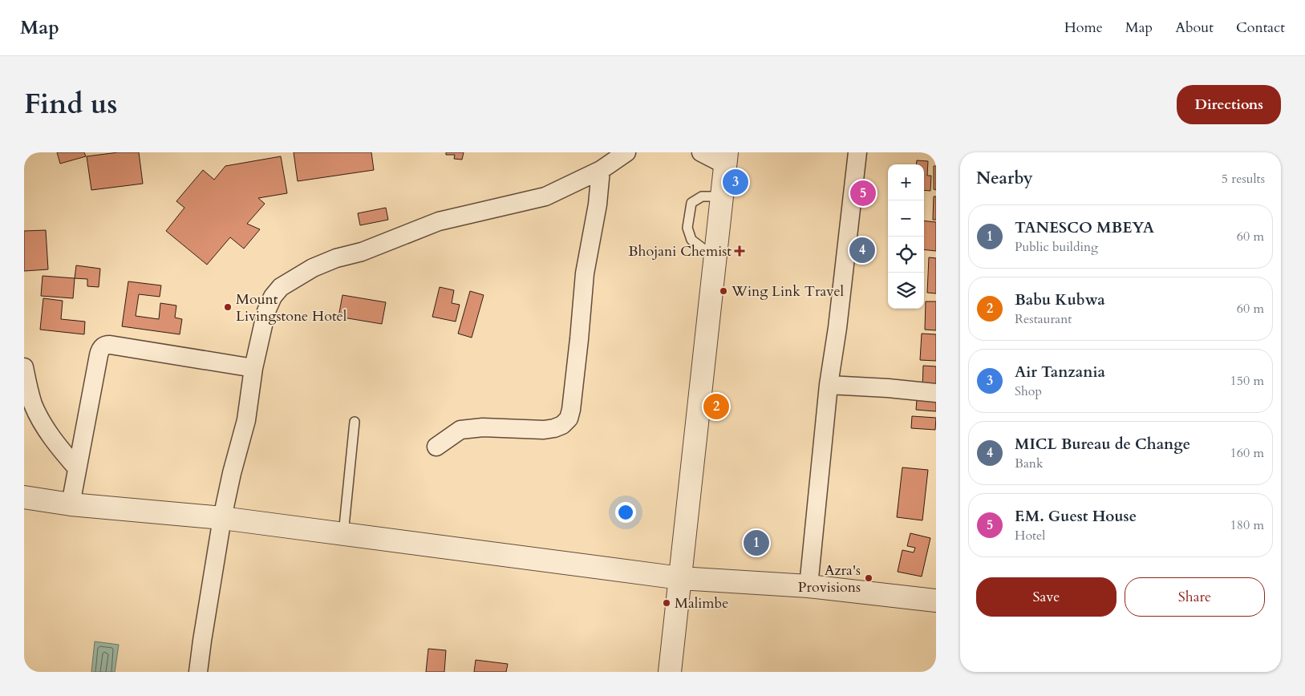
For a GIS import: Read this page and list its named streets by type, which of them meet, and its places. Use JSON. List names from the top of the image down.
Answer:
{
  "places": {
    "health": ["Bhojani Chemist"],
    "other": [
      "Wing Link Travel",
      "Mount Livingstone Hotel",
      "Azra's Provisions",
      "Malimbe"
    ]
  },
  "page": {
    "header": "Map",
    "nav": [
      "Home",
      "Map",
      "About",
      "Contact"
    ],
    "title": "Find us",
    "buttons": [
      "Directions",
      ["Save", "Share"]
    ],
    "heading": ["Nearby", "5 results"],
    "map_buttons": ["+", "−"],
    "pins": [
      "3",
      "5",
      "4",
      "2",
      "1"
    ],
    "list": [
      {
        "mark": "1",
        "name": "TANESCO MBEYA",
        "note": "Public building",
        "value": "60 m"
      },
      {
        "mark": "2",
        "name": "Babu Kubwa",
        "note": "Restaurant",
        "value": "60 m"
      },
      {
        "mark": "3",
        "name": "Air Tanzania",
        "note": "Shop",
        "value": "150 m"
      },
      {
        "mark": "4",
        "name": "MICL Bureau de Change",
        "note": "Bank",
        "value": "160 m"
      },
      {
        "mark": "5",
        "name": "F.M. Guest House",
        "note": "Hotel",
        "value": "180 m"
      }
    ]
  }
}
